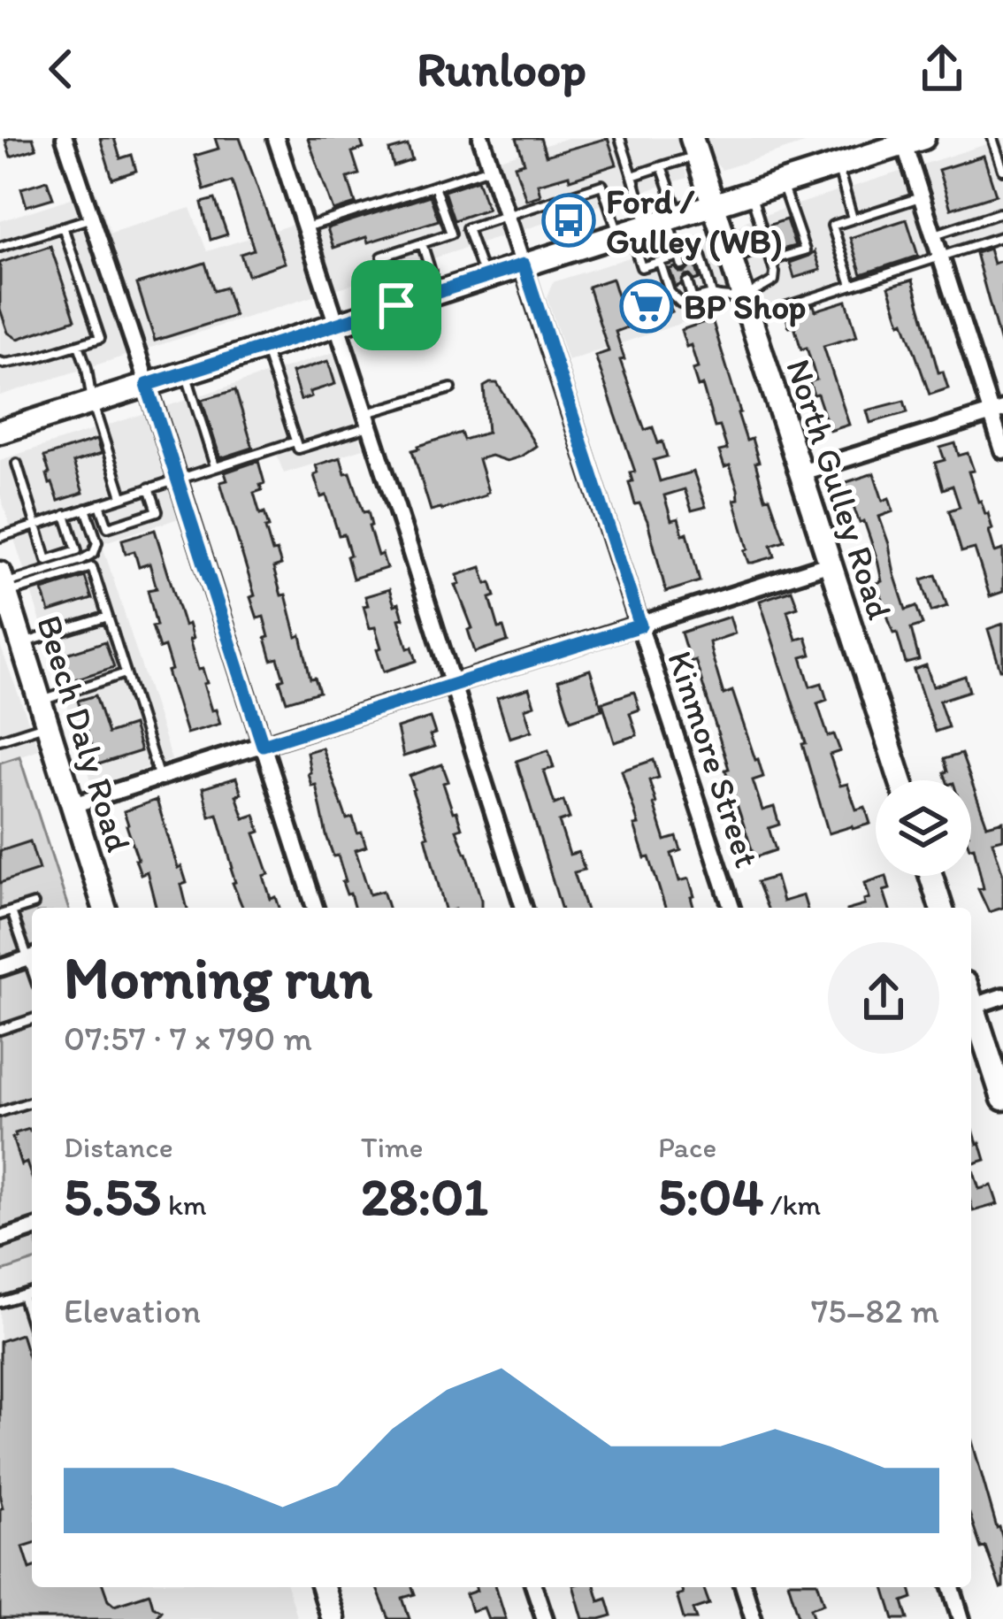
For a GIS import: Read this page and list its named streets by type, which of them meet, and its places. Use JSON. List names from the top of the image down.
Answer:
{
  "streets": {
    "main road": ["North Gulley Road", "Beech Daly Road"],
    "street": ["Kinmore Street"]
  },
  "places": {
    "bus stop": ["Ford / Gulley (WB)"],
    "supermarket": ["BP Shop"]
  },
  "page": {
    "header": "Runloop",
    "heading": ["Morning run", "07:57 · 7 × 790 m"],
    "stats": [
      ["Distance", "5.53 km"],
      ["Time", "28:01"],
      ["Pace", "5:04 /km"]
    ],
    "chart": ["Elevation", "75–82 m"]
  }
}
